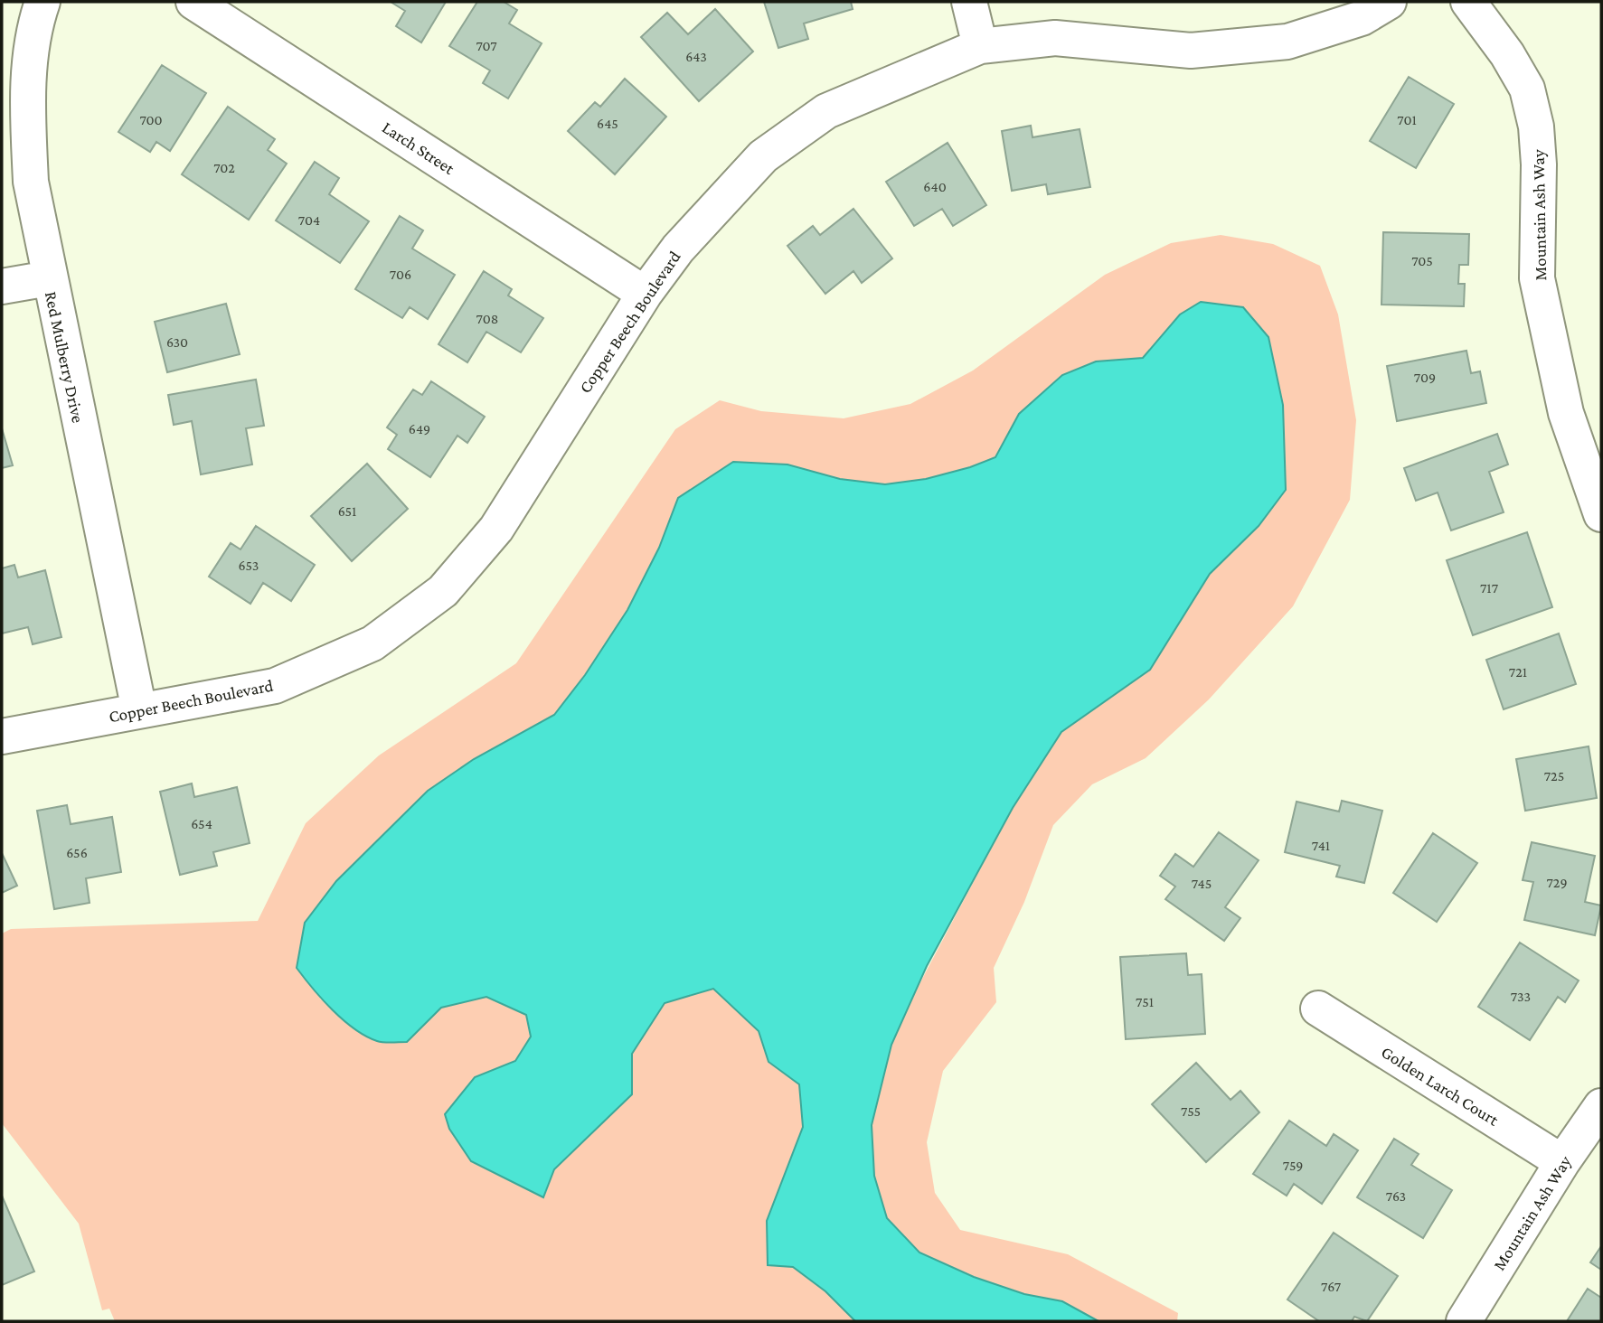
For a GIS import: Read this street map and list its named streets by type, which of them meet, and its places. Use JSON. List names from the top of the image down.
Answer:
{
  "streets": {
    "street": [
      "Larch Street",
      "Mountain Ash Way",
      "Copper Beech Boulevard",
      "Red Mulberry Drive",
      "Golden Larch Court"
    ]
  },
  "crossings": [
    ["Larch Street", "Copper Beech Boulevard"],
    ["Mountain Ash Way", "Golden Larch Court"],
    ["Copper Beech Boulevard", "Red Mulberry Drive"]
  ],
  "house_numbers": [
    "707",
    "643",
    "700",
    "701",
    "645",
    "702",
    "640",
    "704",
    "705",
    "706",
    "708",
    "630",
    "709",
    "649",
    "651",
    "653",
    "717",
    "721",
    "725",
    "654",
    "741",
    "656",
    "729",
    "745",
    "733",
    "751",
    "755",
    "759",
    "763",
    "767"
  ]
}
